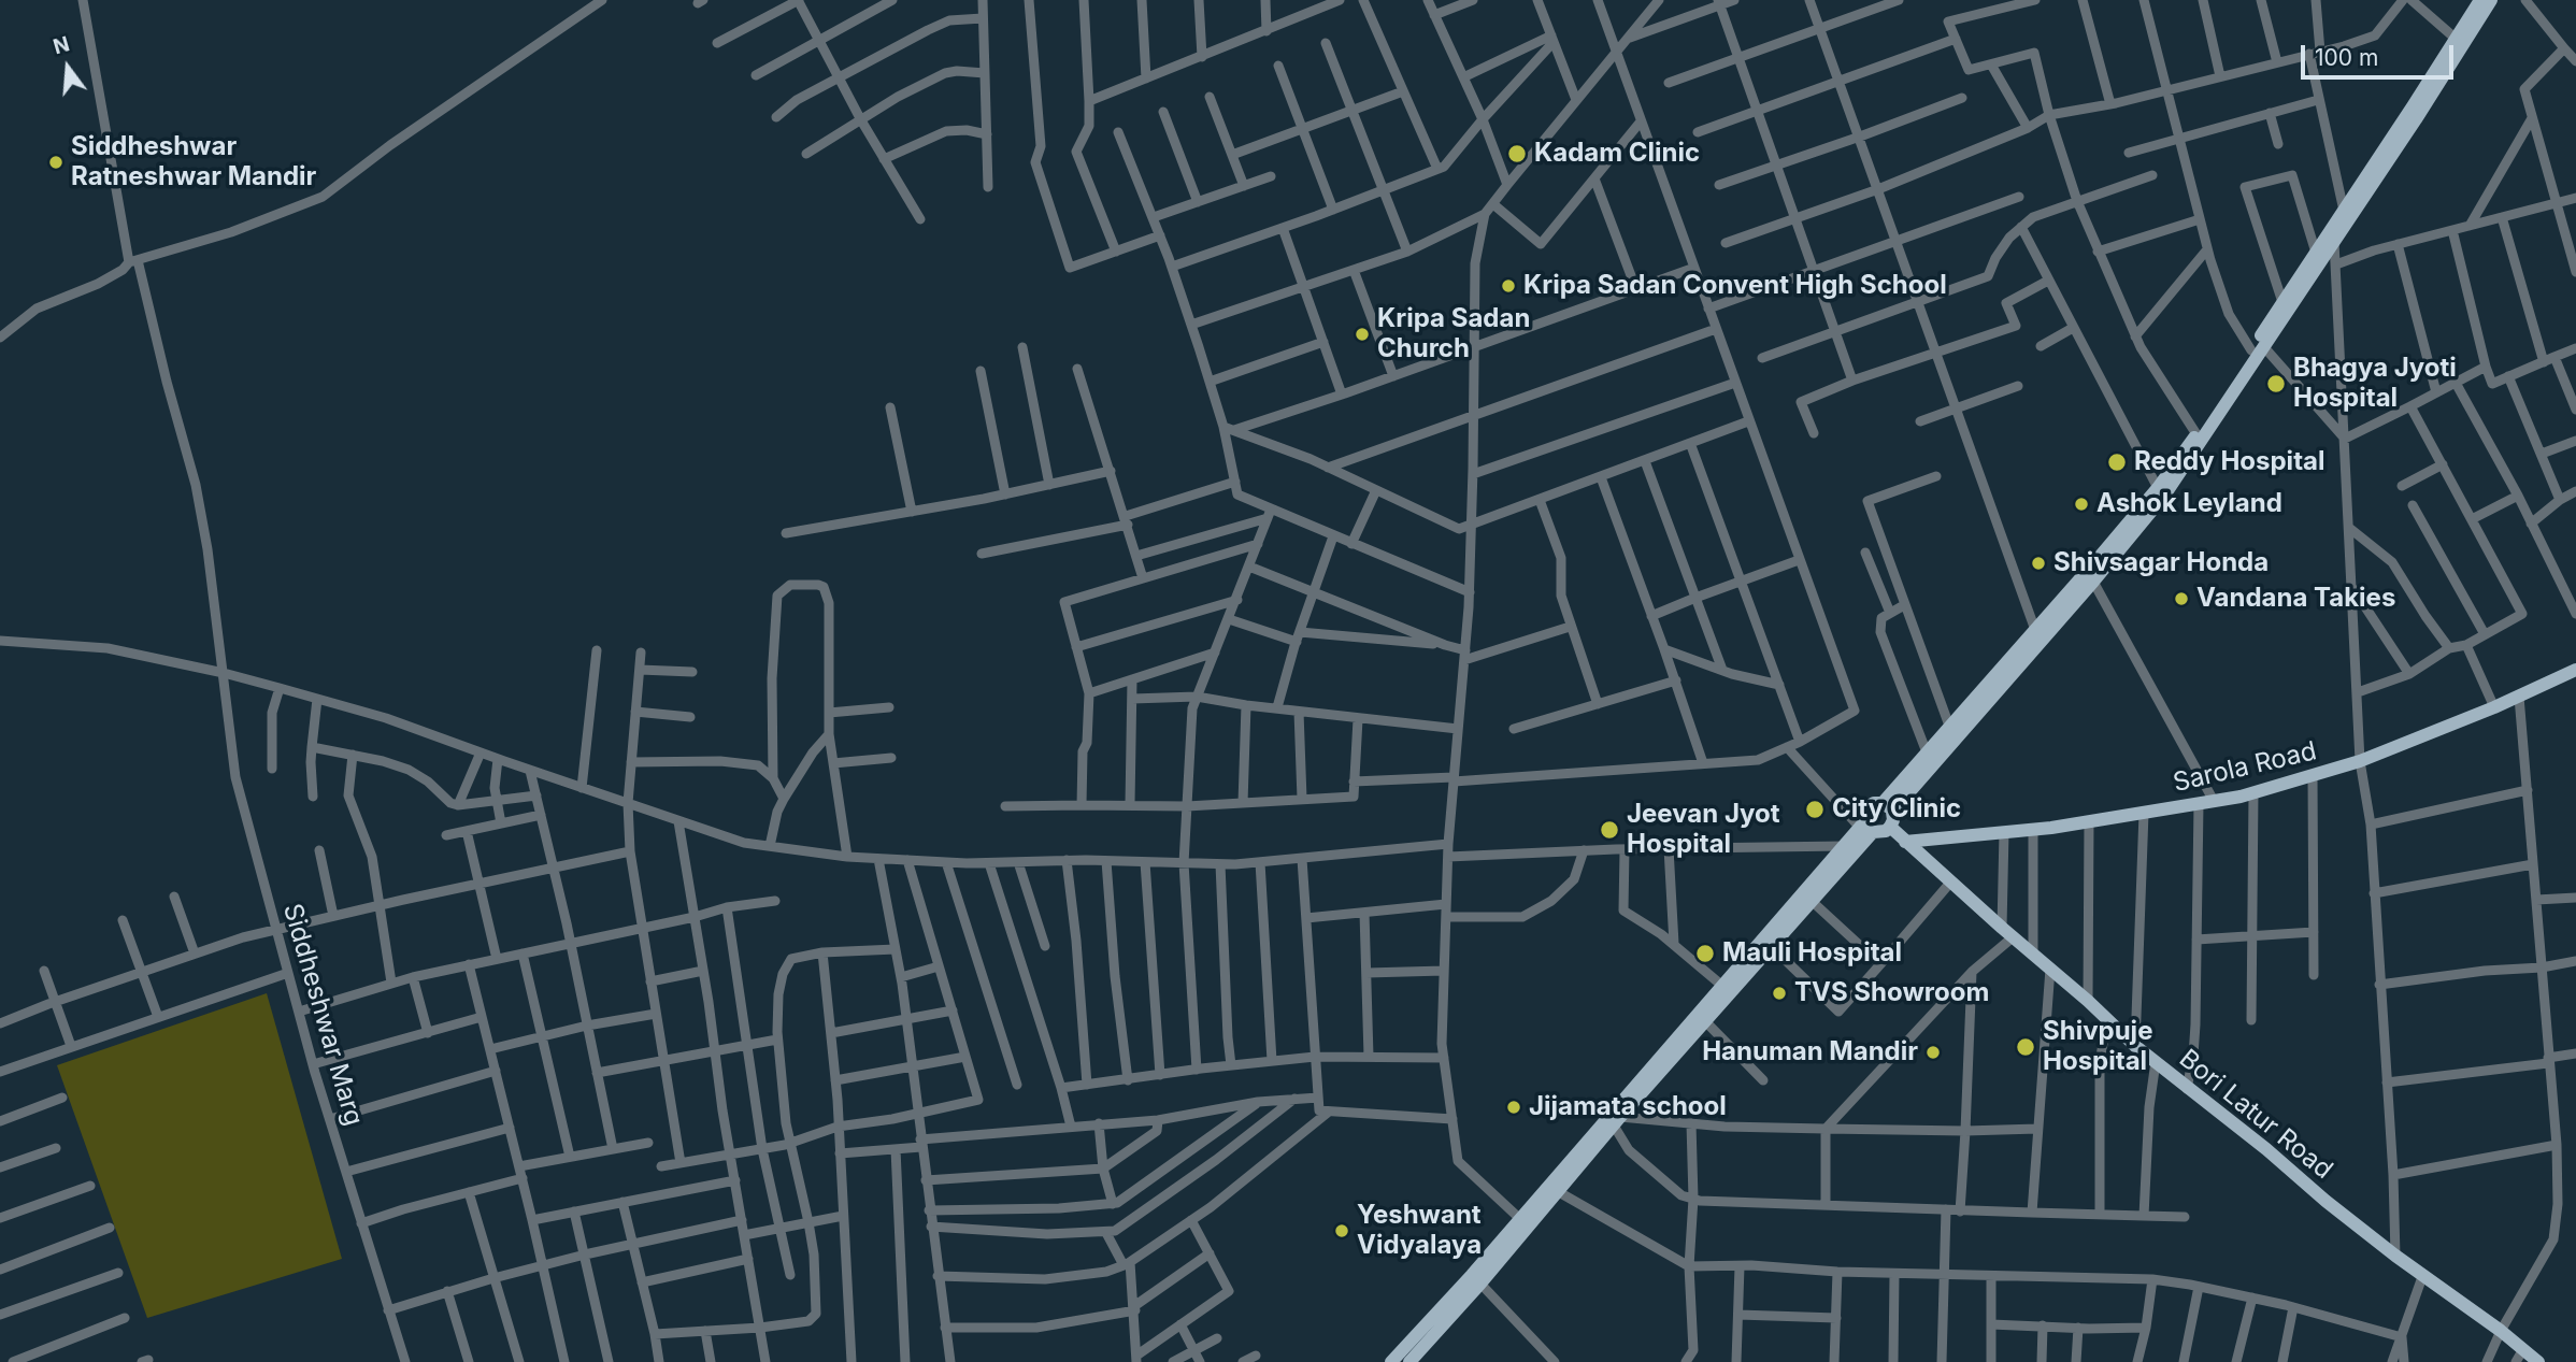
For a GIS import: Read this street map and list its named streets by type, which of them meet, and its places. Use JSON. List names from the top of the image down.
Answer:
{
  "streets": {
    "main road": ["Sarola Road", "Bori Latur Road"],
    "street": ["Siddheshwar Marg"]
  },
  "crossings": [
    ["Sarola Road", "Bori Latur Road"]
  ],
  "places": [
    "Kadam Clinic",
    "Siddheshwar Ratneshwar Mandir",
    "Kripa Sadan Convent High School",
    "Kripa Sadan Church",
    "Bhagya Jyoti Hospital",
    "Reddy Hospital",
    "Ashok Leyland",
    "Shivsagar Honda",
    "Vandana Takies",
    "City Clinic",
    "Jeevan Jyot Hospital",
    "Mauli Hospital",
    "TVS Showroom",
    "Shivpuje Hospital",
    "Hanuman Mandir",
    "Jijamata school",
    "Yeshwant Vidyalaya"
  ],
  "scale_bar": "100 m",
  "north": "top"
}
